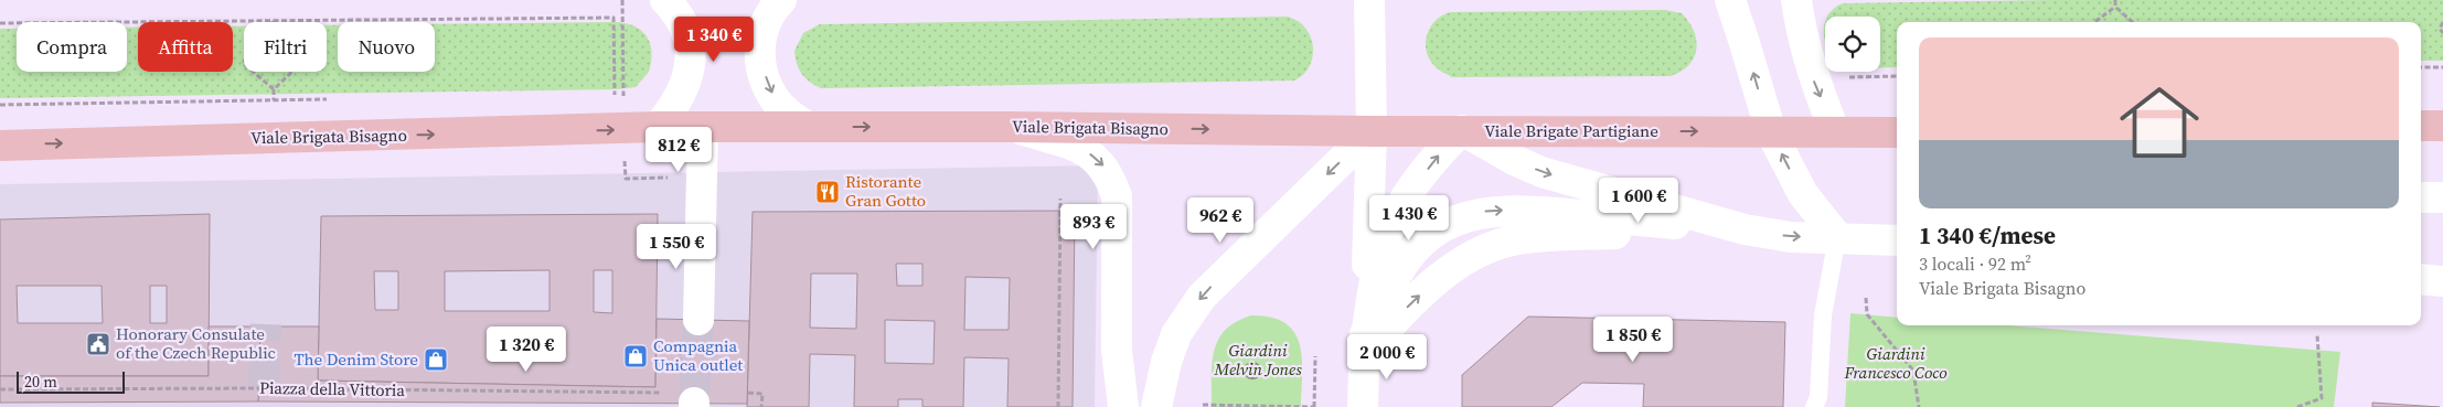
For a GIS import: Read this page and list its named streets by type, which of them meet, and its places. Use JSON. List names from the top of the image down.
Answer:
{
  "streets": {
    "main road": ["Viale Brigata Bisagno", "Viale Brigate Partigiane"],
    "path": ["Piazza della Vittoria"]
  },
  "crossings": [
    ["Viale Brigata Bisagno", "Viale Brigate Partigiane"]
  ],
  "one_way": ["Viale Brigata Bisagno", "Viale Brigate Partigiane"],
  "parks": ["Giardini Melvin Jones", "Giardini Francesco Coco"],
  "places": {
    "restaurant": ["Ristorante Gran Gotto"],
    "public building": ["Honorary Consulate of the Czech Republic"],
    "shop": ["Compagnia Unica outlet", "The Denim Store"]
  },
  "scale_bar": "20 m",
  "page": {
    "price": [
      "1 340 €",
      "812 €",
      "1 600 €",
      "1 430 €",
      "962 €",
      "893 €",
      "1 550 €",
      "1 850 €",
      "1 320 €",
      "2 000 €"
    ],
    "chip": [
      "Compra",
      "Affitta",
      "Filtri",
      "Nuovo"
    ],
    "list": [
      {
        "name": "1 340 €/mese",
        "note": "3 locali · 92 m² · Viale Brigata Bisagno"
      }
    ],
    "scale": "20 m"
  }
}
